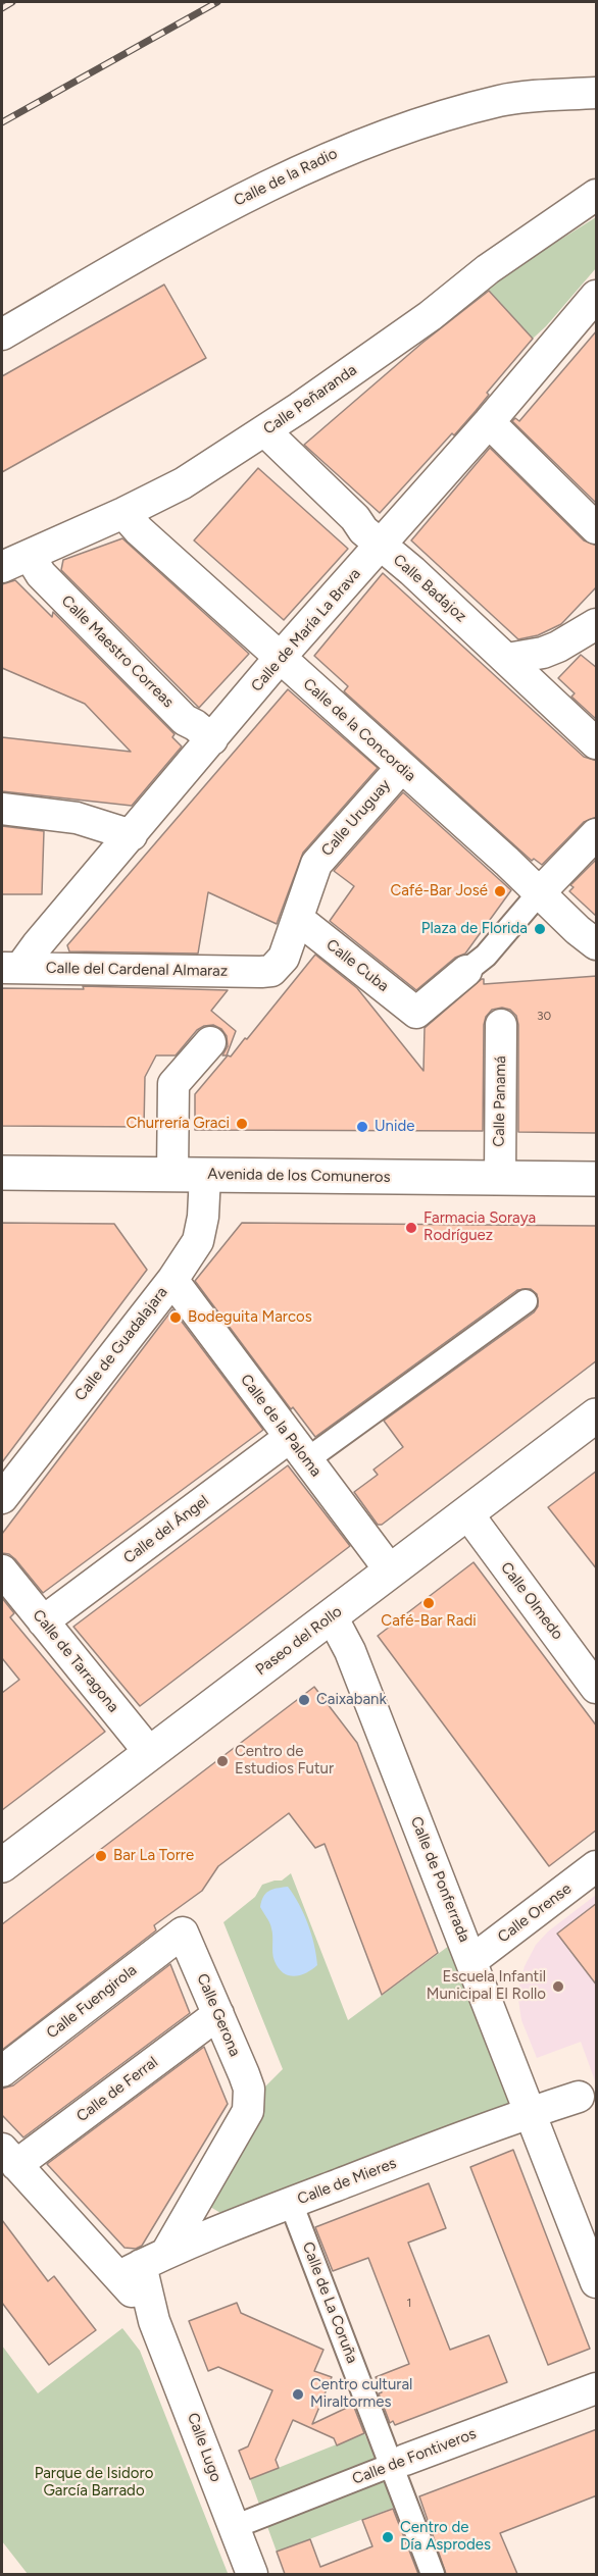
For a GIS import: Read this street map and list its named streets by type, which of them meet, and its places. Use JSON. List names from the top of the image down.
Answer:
{
  "streets": {
    "main road": ["Avenida de los Comuneros", "Paseo del Rollo"],
    "street": [
      "Calle de la Radio",
      "Calle Peñaranda",
      "Calle Badajoz",
      "Calle de María La Brava",
      "Calle Maestro Correas",
      "Calle de la Concordia",
      "Calle Uruguay",
      "Calle Cuba",
      "Calle del Cardenal Almaraz",
      "Calle Panamá",
      "Calle de Guadalajara",
      "Calle de la Paloma",
      "Calle del Ángel",
      "Calle Olmedo",
      "Calle de Tarragona",
      "Calle de Ponferrada",
      "Calle Orense",
      "Calle Fuengirola",
      "Calle Gerona",
      "Calle de Ferral",
      "Calle de Mieres",
      "Calle de La Coruña",
      "Calle Lugo",
      "Calle de Fontiveros"
    ]
  },
  "crossings": [
    ["Calle Peñaranda", "Calle Badajoz"],
    ["Calle Peñaranda", "Calle Maestro Correas"],
    ["Calle Peñaranda", "Calle de la Concordia"],
    ["Calle Badajoz", "Calle de María La Brava"],
    ["Calle de María La Brava", "Calle Maestro Correas"],
    ["Calle de María La Brava", "Calle de la Concordia"],
    ["Calle de María La Brava", "Calle del Cardenal Almaraz"],
    ["Calle de la Concordia", "Calle Uruguay"],
    ["Calle Uruguay", "Calle Cuba"],
    ["Calle Uruguay", "Calle del Cardenal Almaraz"],
    ["Calle Panamá", "Avenida de los Comuneros"],
    ["Avenida de los Comuneros", "Calle de Guadalajara"],
    ["Calle de Guadalajara", "Calle de la Paloma"],
    ["Calle de la Paloma", "Calle del Ángel"],
    ["Calle de la Paloma", "Paseo del Rollo"],
    ["Calle del Ángel", "Calle de Tarragona"],
    ["Calle Olmedo", "Paseo del Rollo"],
    ["Paseo del Rollo", "Calle de Tarragona"],
    ["Paseo del Rollo", "Calle de Ponferrada"],
    ["Calle de Ponferrada", "Calle Orense"],
    ["Calle de Ponferrada", "Calle de Mieres"],
    ["Calle Fuengirola", "Calle Gerona"],
    ["Calle Gerona", "Calle de Ferral"],
    ["Calle de Ferral", "Calle Lugo"],
    ["Calle de Mieres", "Calle de La Coruña"],
    ["Calle de Mieres", "Calle Lugo"],
    ["Calle de La Coruña", "Calle de Fontiveros"],
    ["Calle Lugo", "Calle de Fontiveros"]
  ],
  "parks": ["Parque de Isidoro García Barrado"],
  "places": [
    "Café-Bar José",
    "Plaza de Florida",
    "Churrería Graci",
    "Unide",
    "Farmacia Soraya Rodríguez",
    "Bodeguita Marcos",
    "Café-Bar Radi",
    "Caixabank",
    "Centro de Estudios Futur",
    "Bar La Torre",
    "Escuela Infantil Municipal El Rollo",
    "Centro cultural Miraltormes",
    "Centro de Día Asprodes"
  ],
  "house_numbers": ["30", "1"]
}
